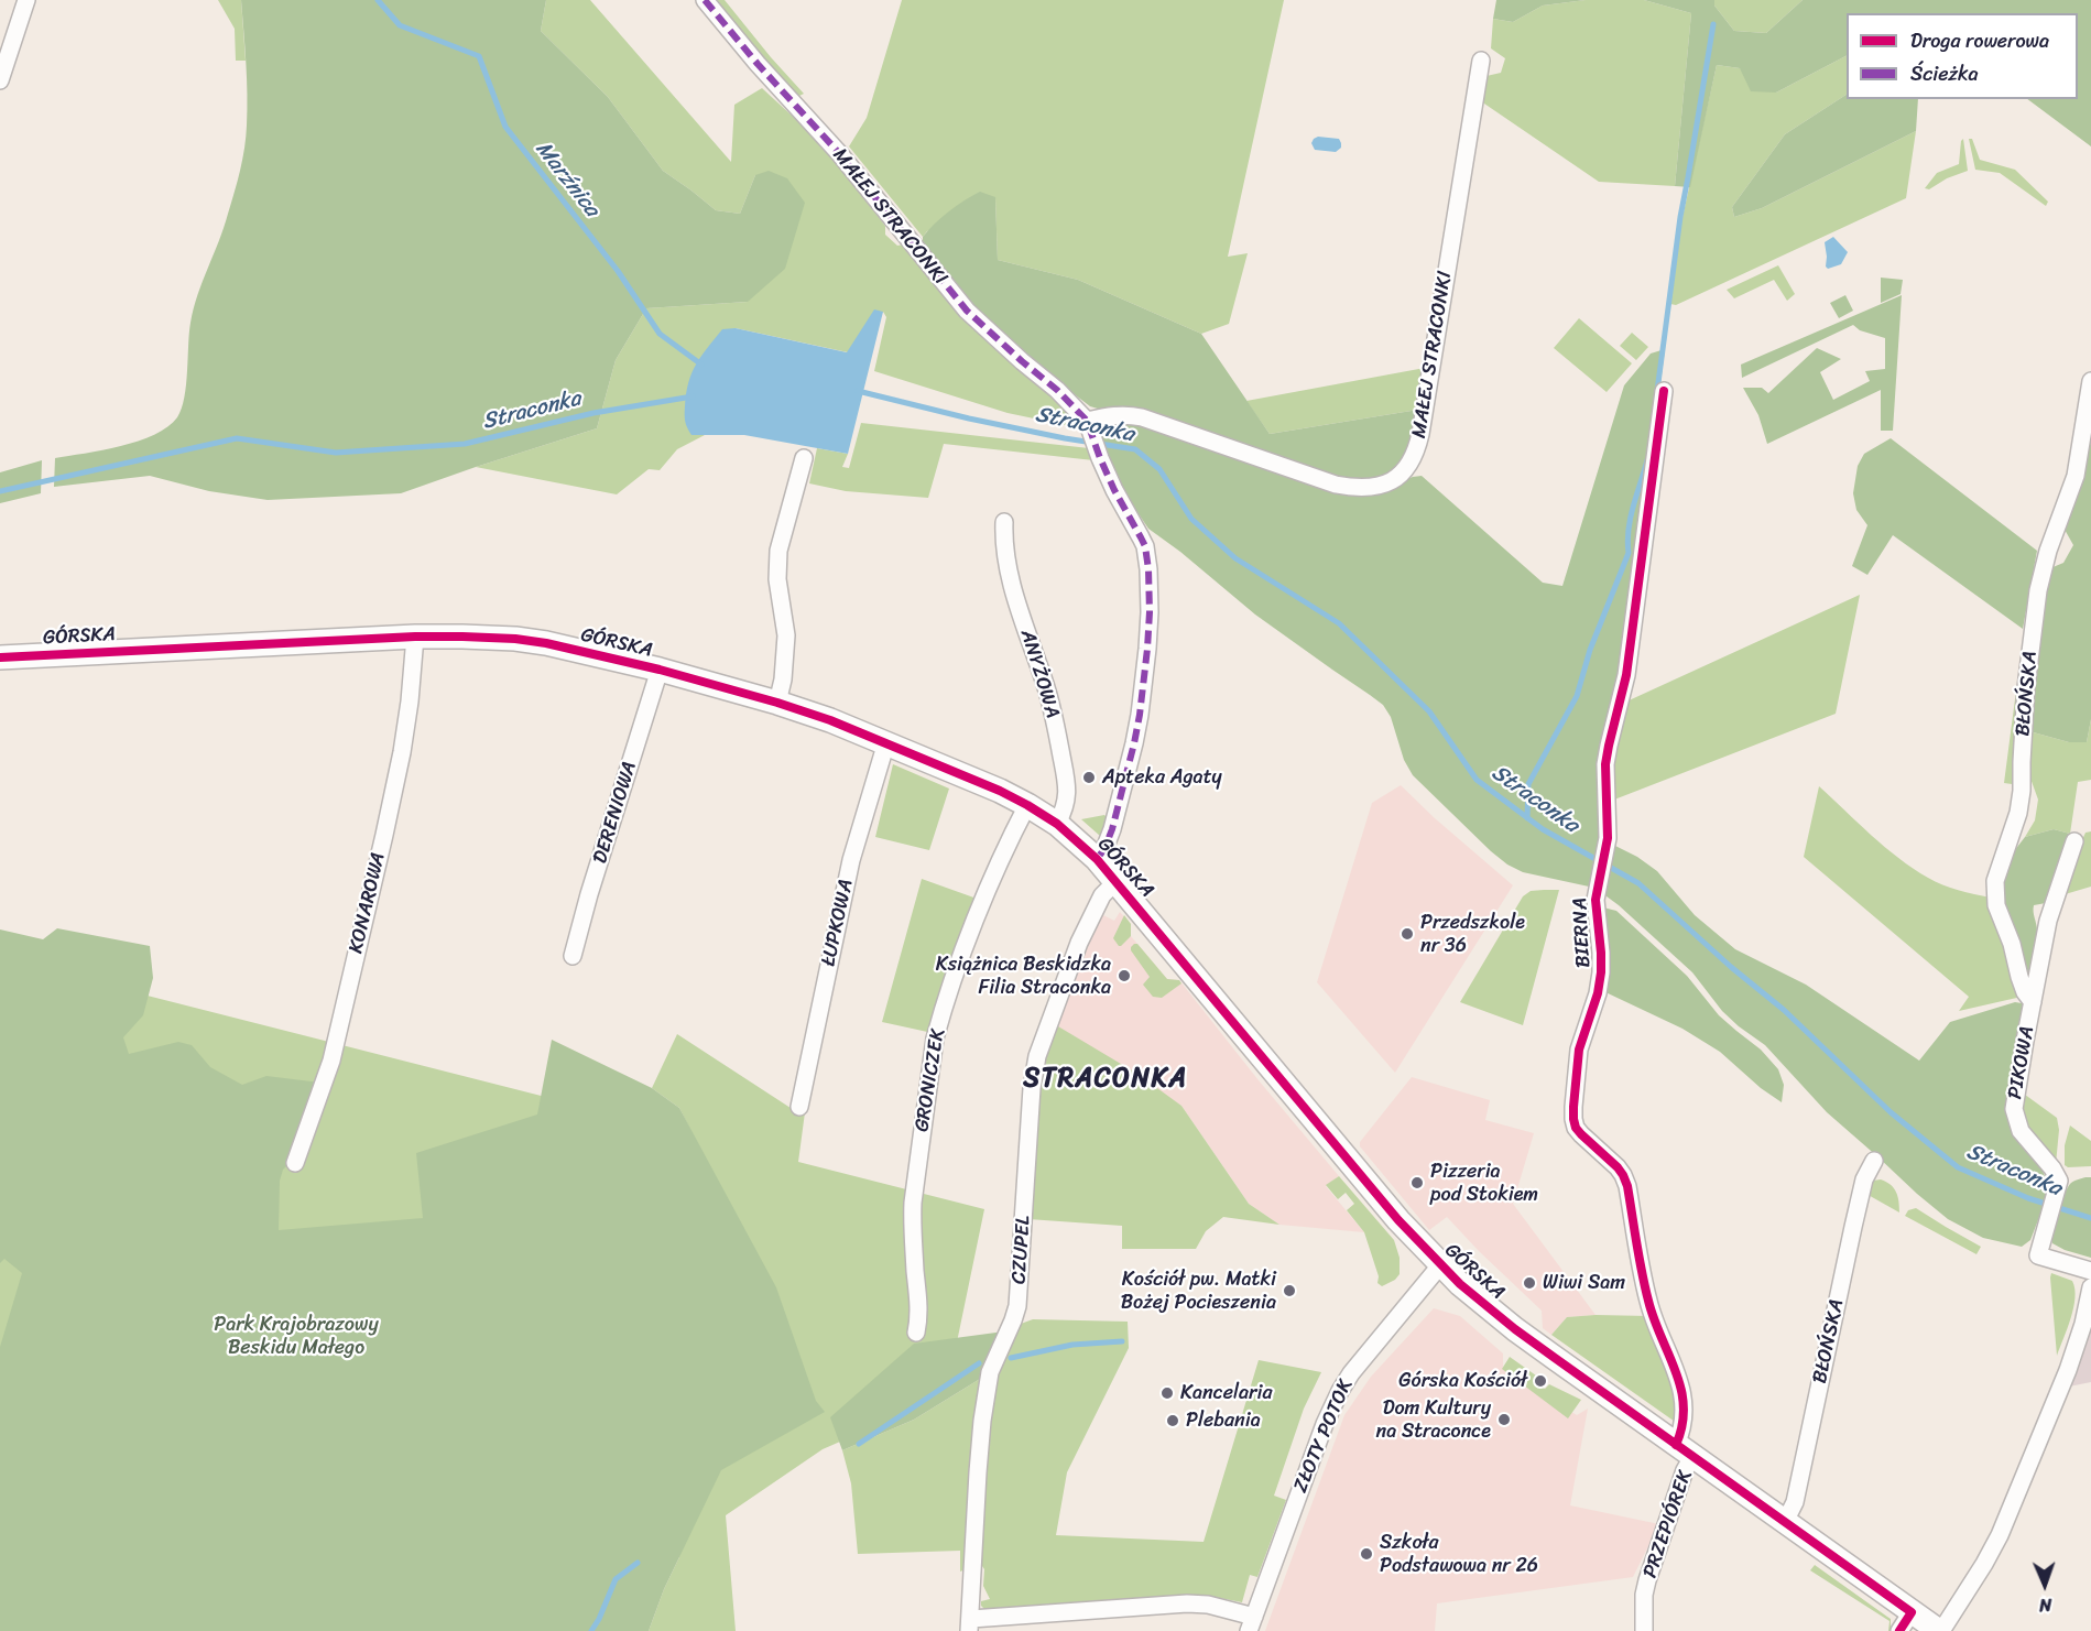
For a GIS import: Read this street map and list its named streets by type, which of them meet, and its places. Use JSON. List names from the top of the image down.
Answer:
{
  "streets": {
    "street": [
      "MAŁEJ STRACONKI",
      "GÓRSKA",
      "ANYŻOWA",
      "BŁOŃSKA",
      "DERENIOWA",
      "KONAROWA",
      "ŁUPKOWA",
      "BIERNA",
      "PIKOWA",
      "GRONICZEK",
      "CZUPEL",
      "ZŁOTY POTOK",
      "PRZEPIÓREK"
    ]
  },
  "crossings": [
    ["MAŁEJ STRACONKI", "GÓRSKA"],
    ["GÓRSKA", "ANYŻOWA"],
    ["GÓRSKA", "BŁOŃSKA"],
    ["GÓRSKA", "DERENIOWA"],
    ["GÓRSKA", "KONAROWA"],
    ["GÓRSKA", "ŁUPKOWA"],
    ["GÓRSKA", "BIERNA"],
    ["GÓRSKA", "GRONICZEK"],
    ["GÓRSKA", "CZUPEL"],
    ["GÓRSKA", "ZŁOTY POTOK"],
    ["GÓRSKA", "PRZEPIÓREK"],
    ["BŁOŃSKA", "PIKOWA"],
    ["BIERNA", "PRZEPIÓREK"]
  ],
  "districts": ["STRACONKA"],
  "water": ["Marźnica", "Straconka"],
  "parks": ["Park Krajobrazowy Beskidu Małego"],
  "places": [
    "Apteka Agaty",
    "Przedszkole nr 36",
    "Książnica Beskidzka Filia Straconka",
    "Pizzeria pod Stokiem",
    "Wiwi Sam",
    "Kościół pw. Matki Bożej Pocieszenia",
    "Górska Kościół",
    "Kancelaria",
    "Dom Kultury na Straconce",
    "Plebania",
    "Szkoła Podstawowa nr 26"
  ],
  "legend": ["Droga rowerowa", "Ścieżka"],
  "north": "bottom"
}
